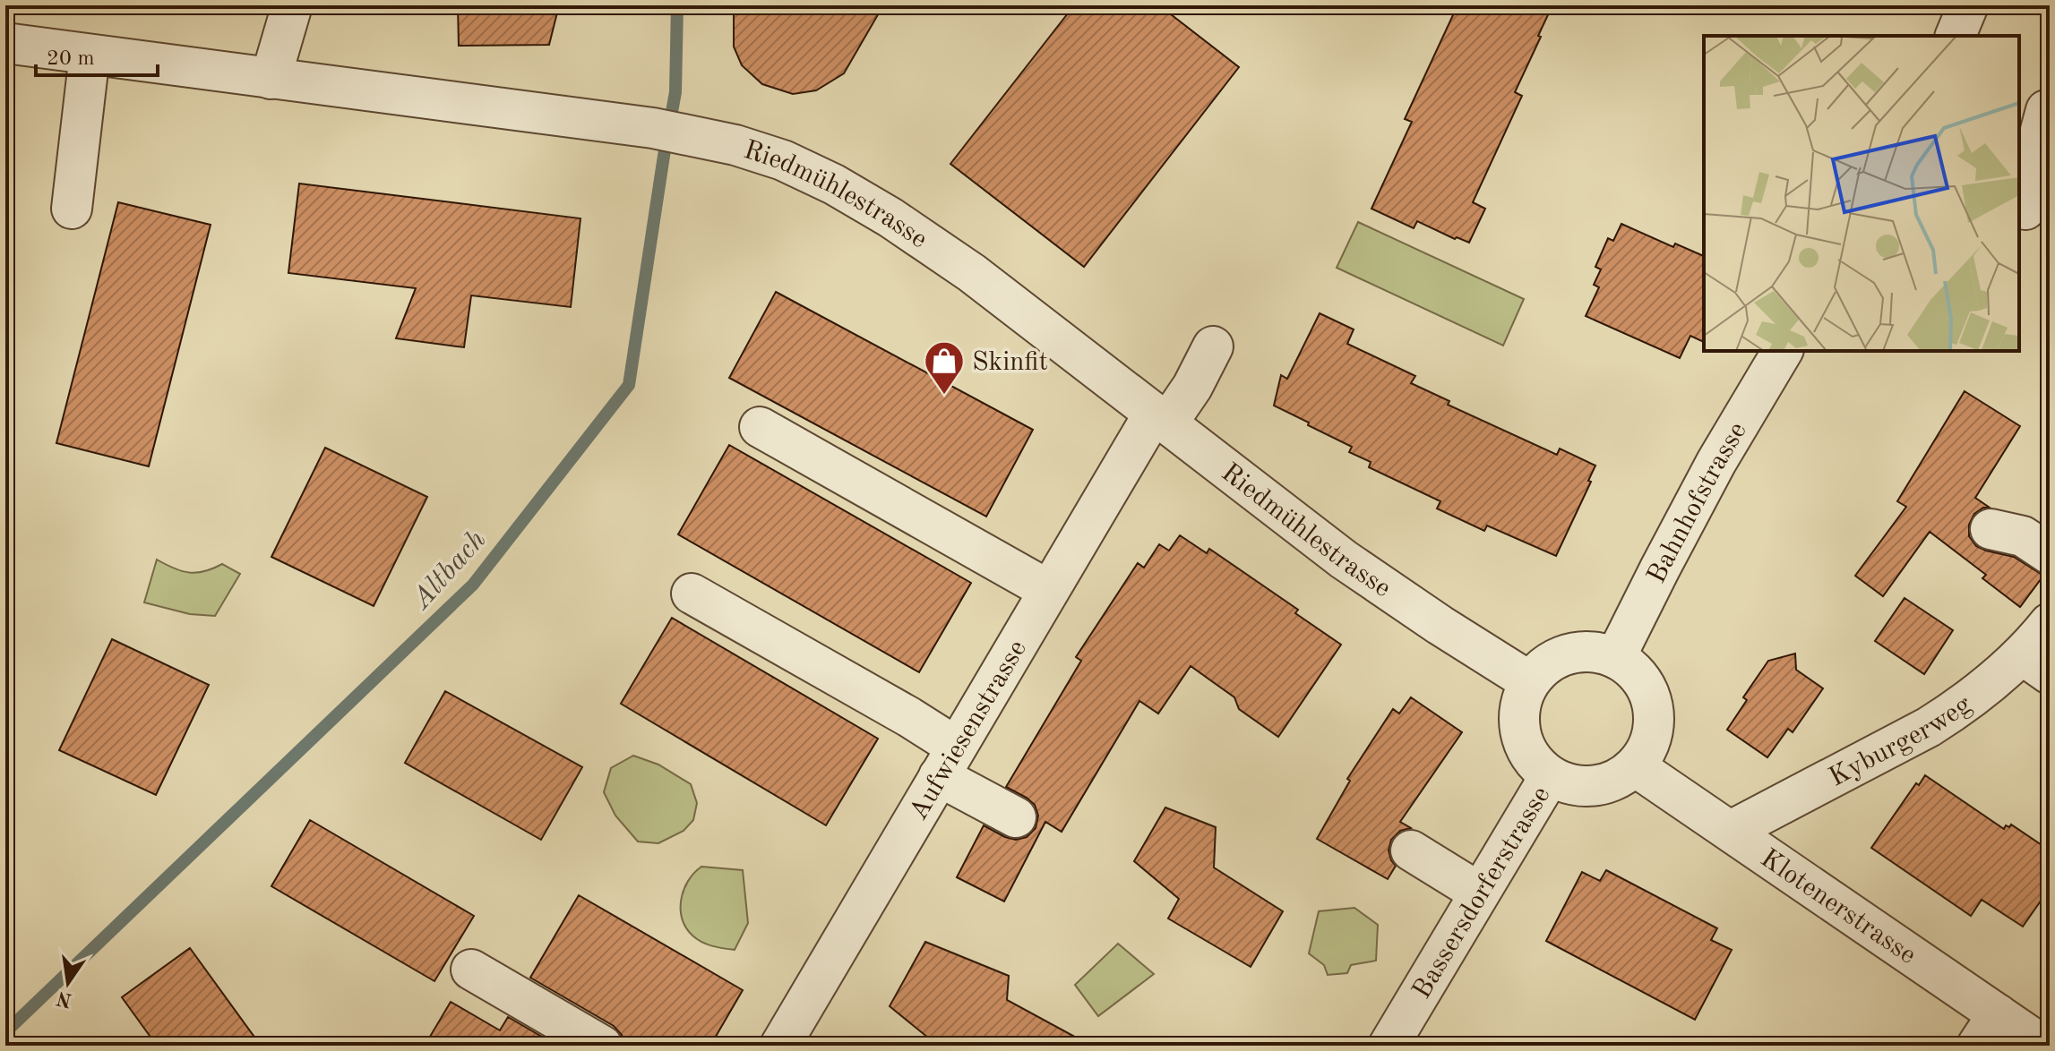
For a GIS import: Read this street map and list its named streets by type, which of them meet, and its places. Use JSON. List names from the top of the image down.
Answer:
{
  "streets": {
    "street": [
      "Riedmühlestrasse",
      "Bahnhofstrasse",
      "Aufwiesenstrasse",
      "Kyburgerweg",
      "Bassersdorferstrasse",
      "Klotenerstrasse"
    ]
  },
  "crossings": [
    ["Riedmühlestrasse", "Bahnhofstrasse"],
    ["Riedmühlestrasse", "Aufwiesenstrasse"],
    ["Riedmühlestrasse", "Bassersdorferstrasse"],
    ["Riedmühlestrasse", "Klotenerstrasse"],
    ["Bahnhofstrasse", "Bassersdorferstrasse"],
    ["Bahnhofstrasse", "Klotenerstrasse"],
    ["Kyburgerweg", "Klotenerstrasse"],
    ["Bassersdorferstrasse", "Klotenerstrasse"]
  ],
  "water": ["Altbach"],
  "places": {
    "shop": ["Skinfit"]
  },
  "scale_bar": "20 m",
  "north": "bottom"
}
